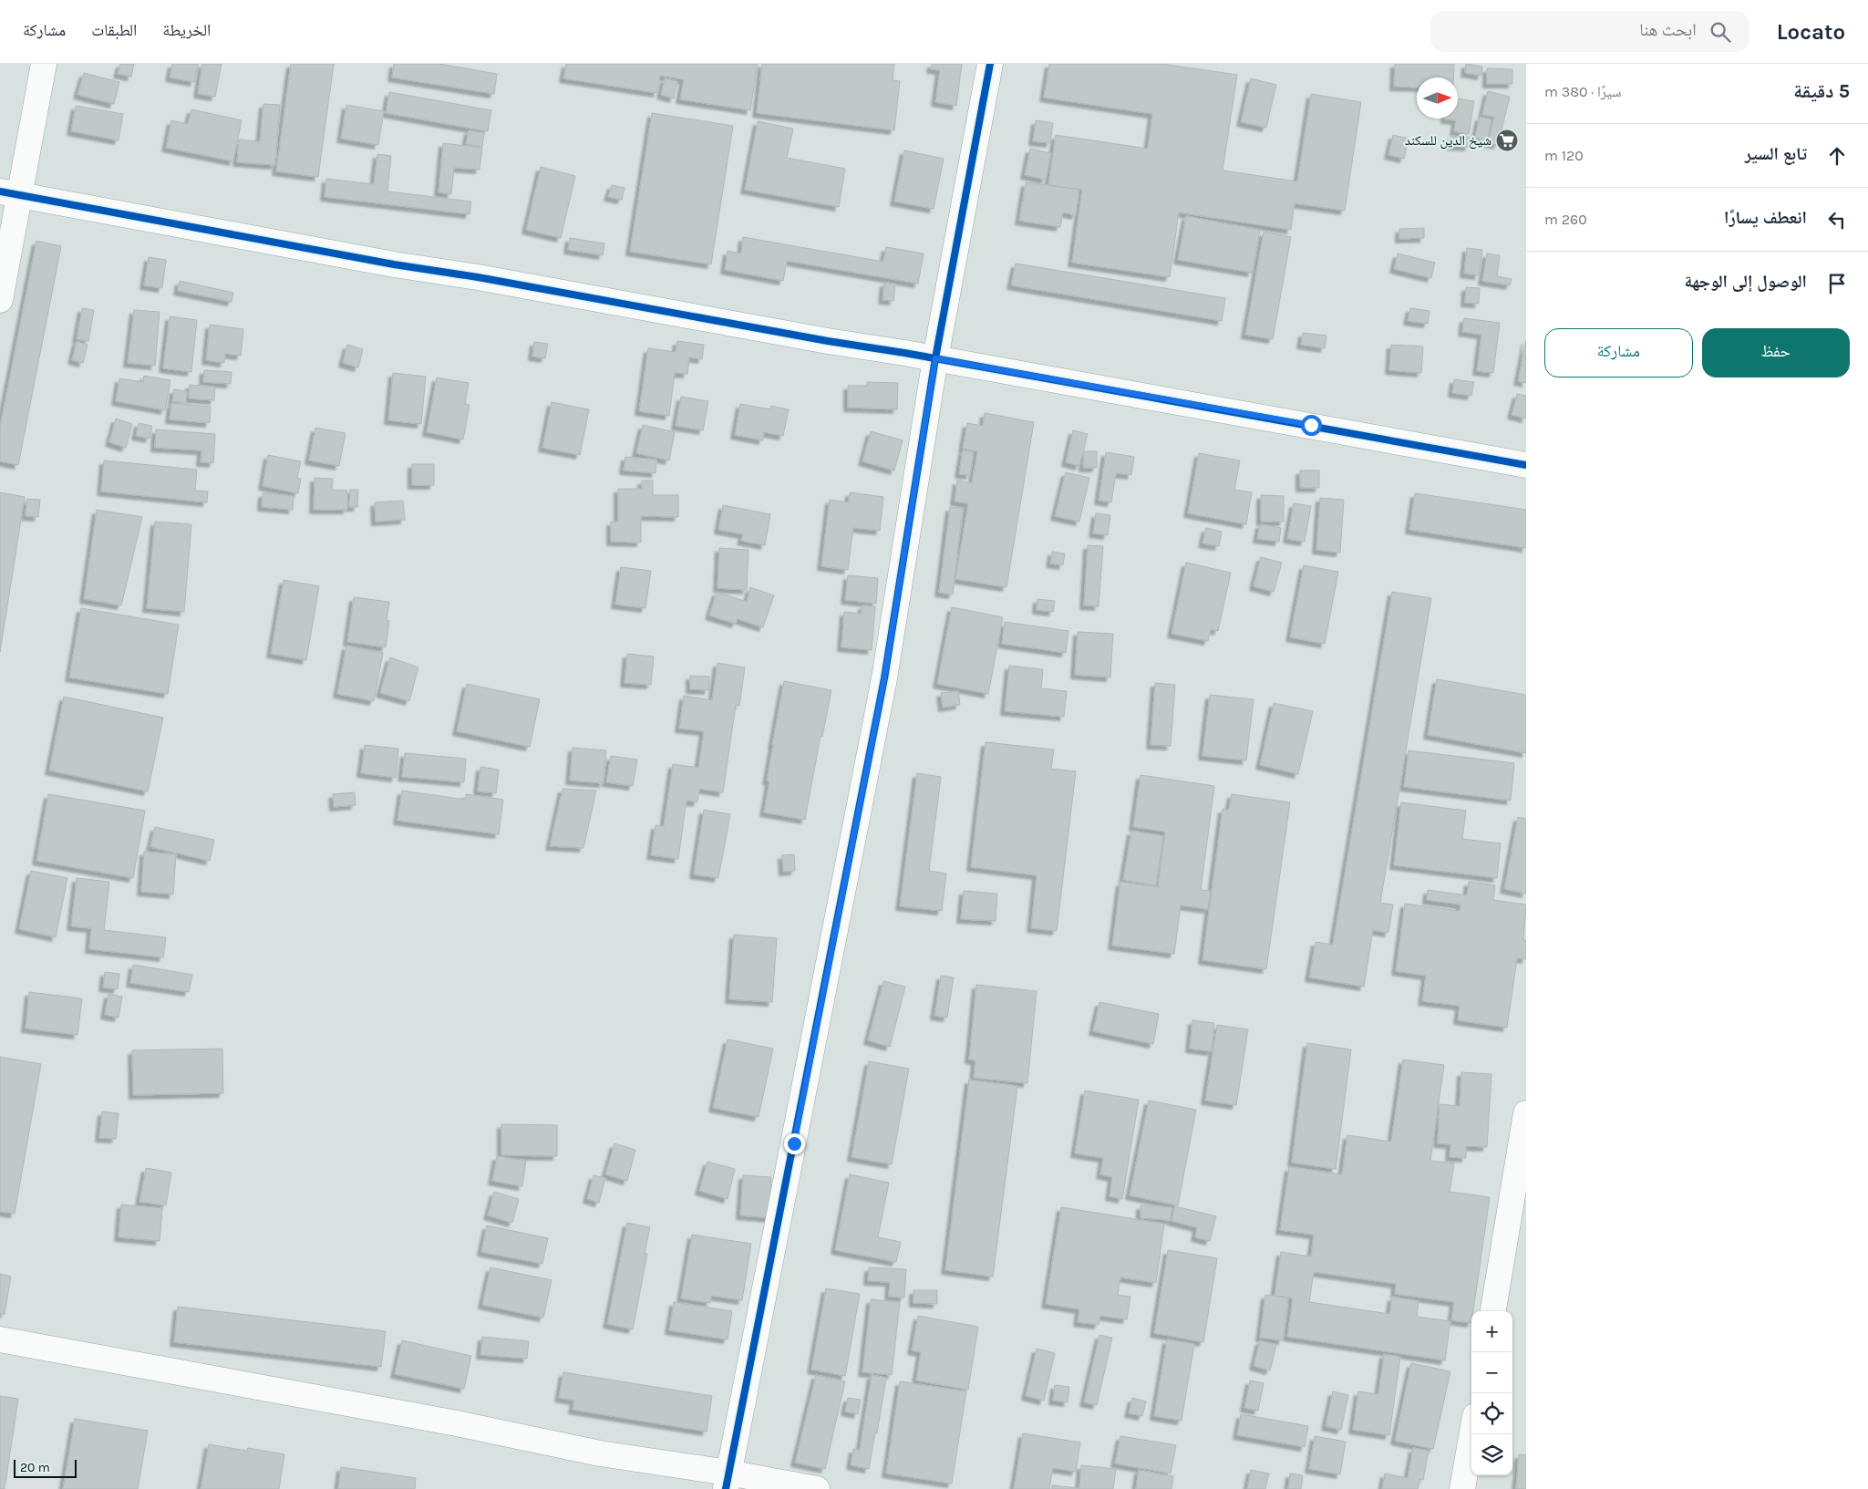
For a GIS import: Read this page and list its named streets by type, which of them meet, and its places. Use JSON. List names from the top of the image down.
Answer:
{
  "places": {
    "supermarket": ["شيخ الدين للسكند"]
  },
  "scale_bar": "20 m",
  "north": "right",
  "page": {
    "header": "Locato",
    "search": "ابحث هنا",
    "nav": ["الخريطة", "الطبقات", "مشاركة"],
    "heading": ["5 دقيقة", "سيرًا · 380 m"],
    "list": [
      ["تابع السير", "120 m"],
      ["انعطف يسارًا", "260 m"],
      "الوصول إلى الوجهة"
    ],
    "buttons": ["حفظ", "مشاركة"],
    "map_buttons": ["+", "−"],
    "scale": "20 m"
  }
}
